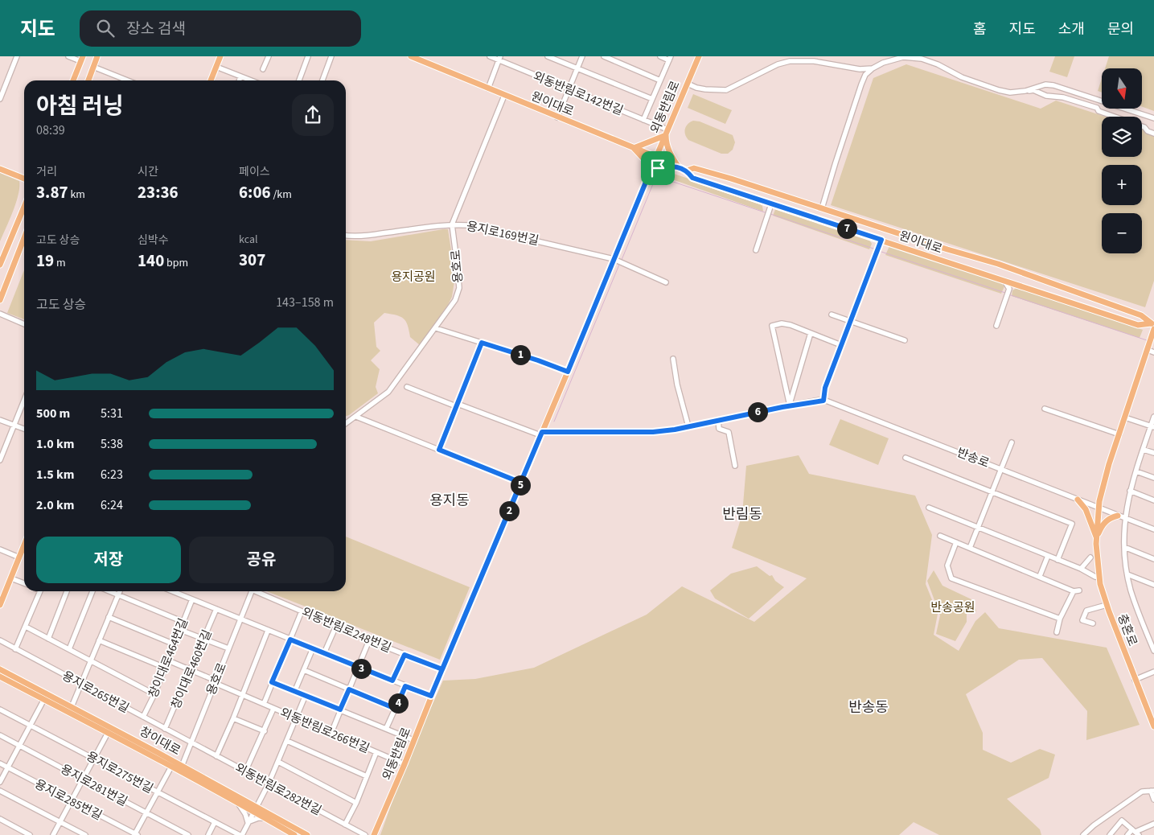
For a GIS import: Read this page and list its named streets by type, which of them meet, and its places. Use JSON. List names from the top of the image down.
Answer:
{
  "streets": {
    "main road": [
      "원이대로",
      "외동반림로",
      "충혼로",
      "창이대로"
    ],
    "street": [
      "외동반림로142번길",
      "용지로169번길",
      "용호로",
      "반송로",
      "외동반림로248번길",
      "창이대로464번길",
      "창이대로460번길",
      "용지로265번길",
      "외동반림로266번길",
      "용지로275번길",
      "용지로281번길",
      "외동반림로282번길",
      "용지로285번길"
    ]
  },
  "crossings": [
    ["외동반림로142번길", "외동반림로"],
    ["원이대로", "외동반림로"],
    ["외동반림로", "용지로169번길"],
    ["외동반림로", "반송로"],
    ["외동반림로", "외동반림로248번길"],
    ["외동반림로", "외동반림로266번길"],
    ["용지로169번길", "용호로"],
    ["용호로", "용지로265번길"],
    ["용호로", "외동반림로266번길"],
    ["용호로", "창이대로"],
    ["용호로", "외동반림로282번길"],
    ["반송로", "충혼로"],
    ["창이대로464번길", "용지로265번길"],
    ["창이대로464번길", "외동반림로266번길"],
    ["창이대로460번길", "용지로265번길"],
    ["창이대로460번길", "외동반림로266번길"],
    ["용지로265번길", "외동반림로282번길"],
    ["외동반림로266번길", "외동반림로282번길"]
  ],
  "districts": ["용지동", "반림동", "반송동"],
  "parks": ["용지공원", "반송공원"],
  "north": "bottom",
  "page": {
    "header": "지도",
    "search": "장소 검색",
    "nav": [
      "홈",
      "지도",
      "소개",
      "문의"
    ],
    "map_buttons": ["+", "−"],
    "heading": ["아침 러닝", "08:39"],
    "stats": [
      ["거리", "3.87 km"],
      ["시간", "23:36"],
      ["페이스", "6:06 /km"],
      ["고도 상승", "19 m"],
      ["심박수", "140 bpm"],
      ["kcal", "307"]
    ],
    "pins": [
      "7",
      "1",
      "6",
      "5",
      "2",
      "3",
      "4"
    ],
    "chart": ["고도 상승", "143–158 m"],
    "list": [
      {
        "name": "500 m",
        "note": "5:31"
      },
      {
        "name": "1.0 km",
        "note": "5:38"
      },
      {
        "name": "1.5 km",
        "note": "6:23"
      },
      {
        "name": "2.0 km",
        "note": "6:24"
      }
    ],
    "buttons": ["저장", "공유"]
  }
}
